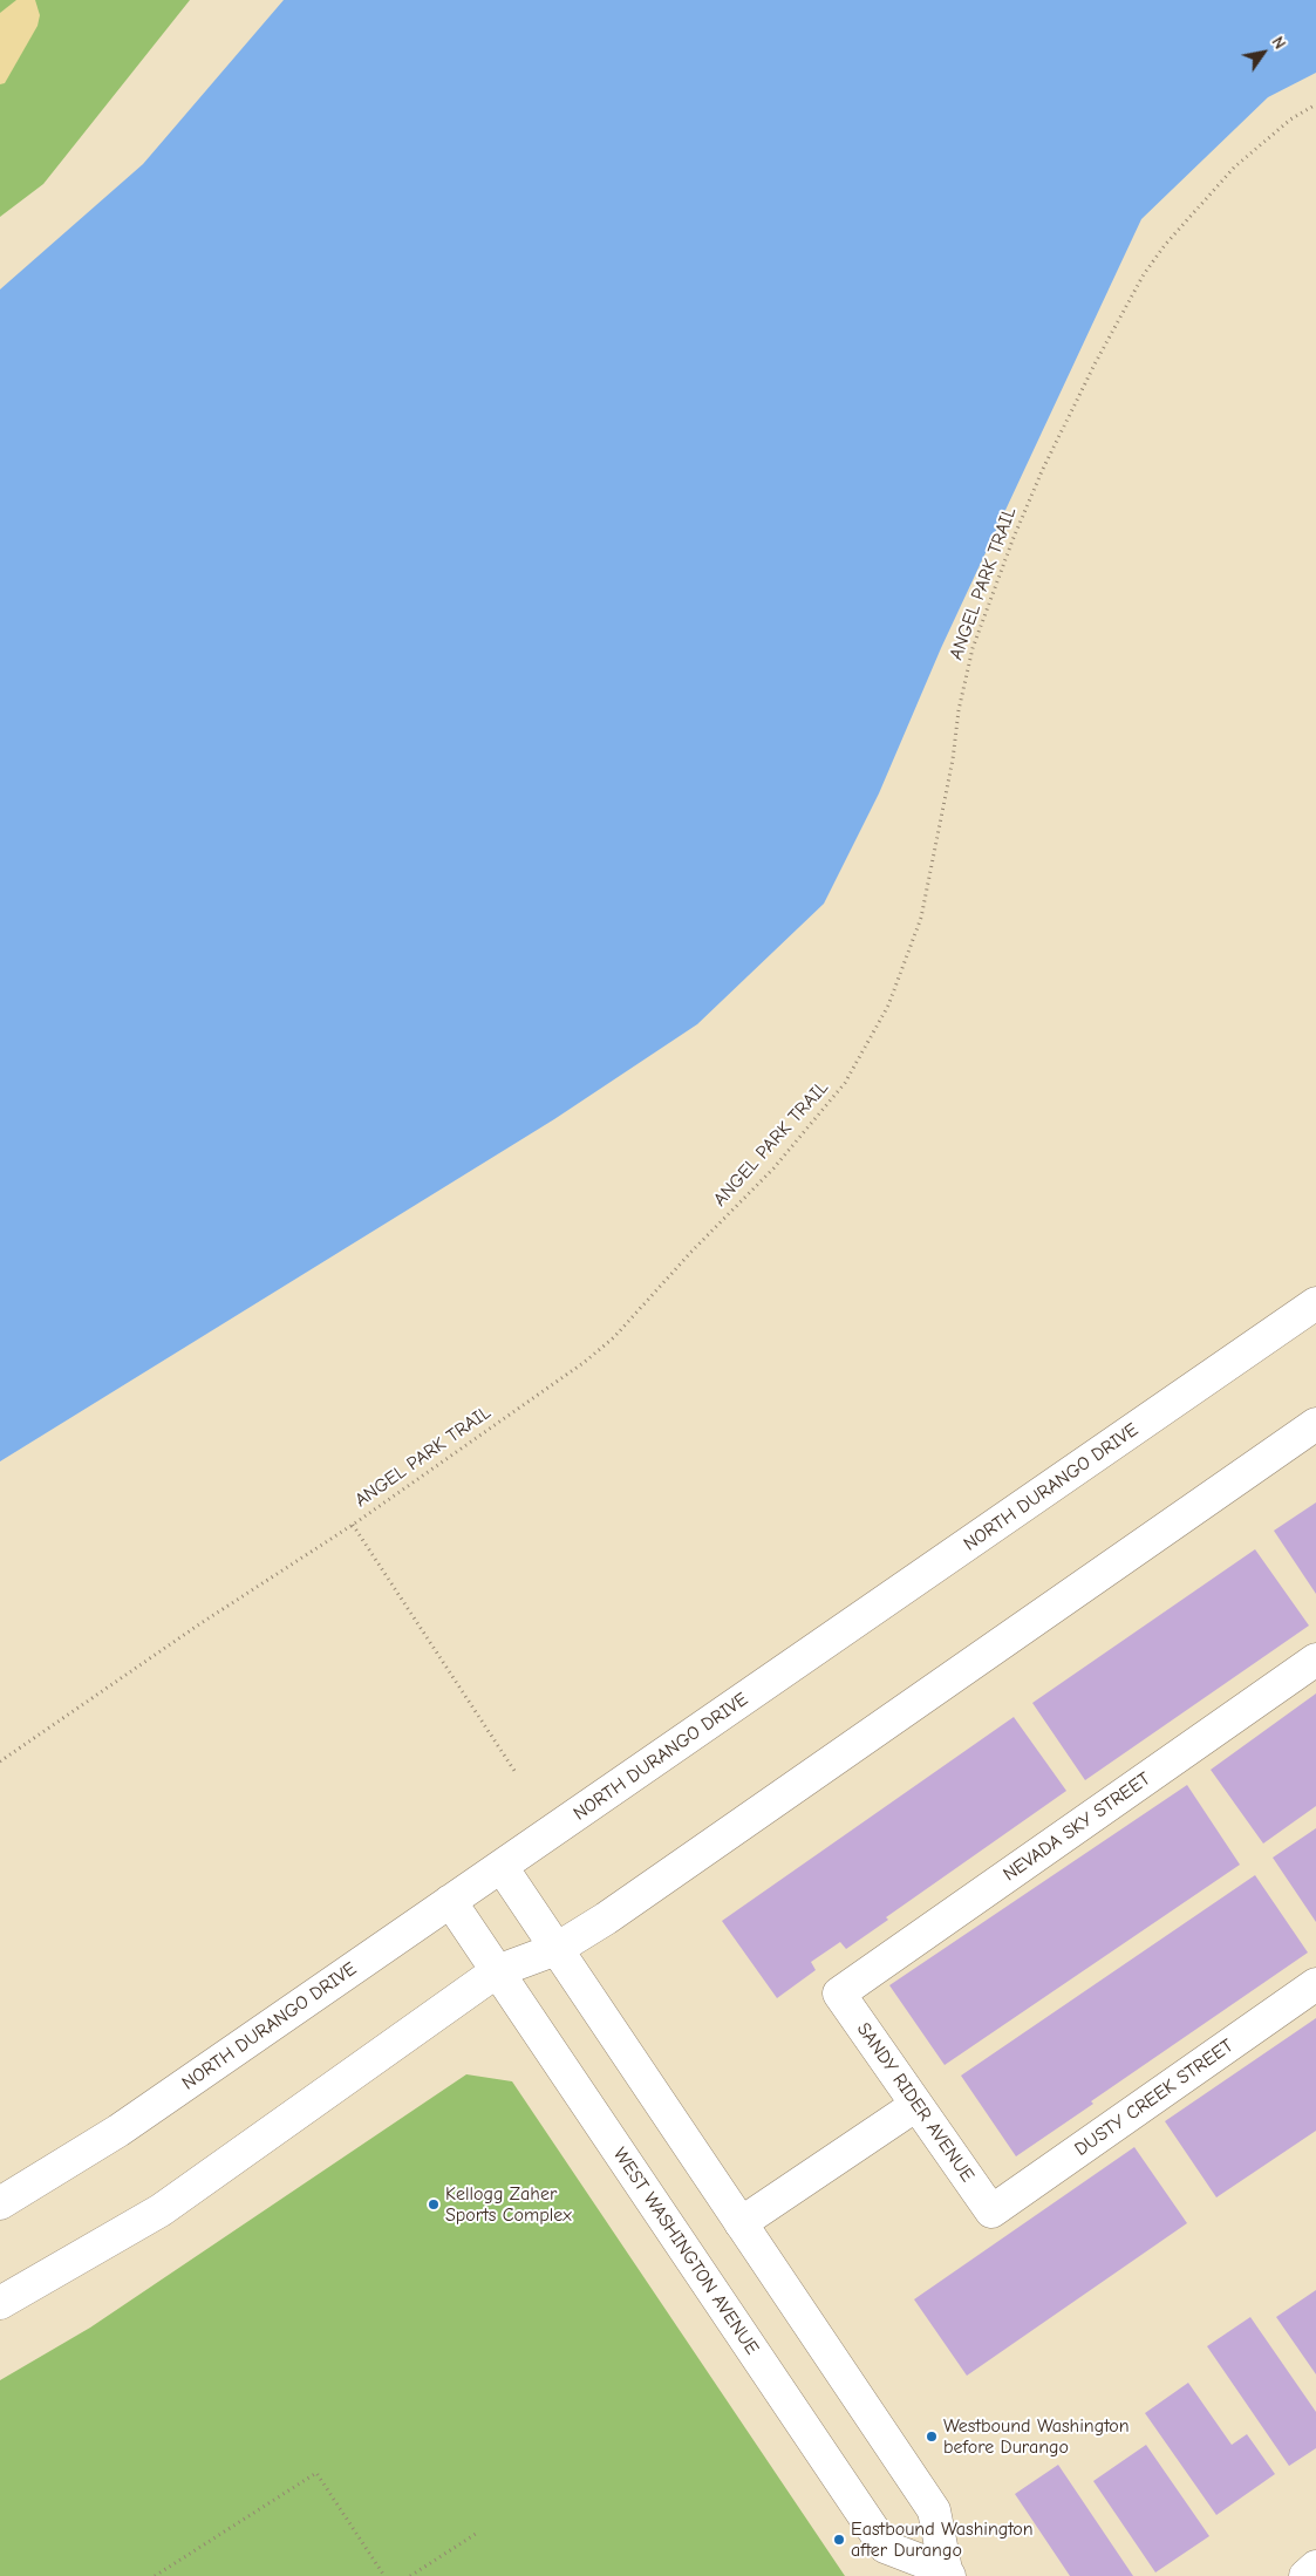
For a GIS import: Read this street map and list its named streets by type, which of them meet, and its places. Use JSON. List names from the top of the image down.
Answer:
{
  "streets": {
    "main road": [
      "NORTH DURANGO DRIVE",
      "NEVADA SKY STREET",
      "DUSTY CREEK STREET",
      "SANDY RIDER AVENUE",
      "WEST WASHINGTON AVENUE"
    ],
    "path": ["ANGEL PARK TRAIL"]
  },
  "crossings": [
    ["NORTH DURANGO DRIVE", "WEST WASHINGTON AVENUE"],
    ["NEVADA SKY STREET", "SANDY RIDER AVENUE"],
    ["DUSTY CREEK STREET", "SANDY RIDER AVENUE"]
  ],
  "places": ["Kellogg Zaher Sports Complex", "Westbound Washington before Durango", "Eastbound Washington after Durango"],
  "north": "top right"
}
